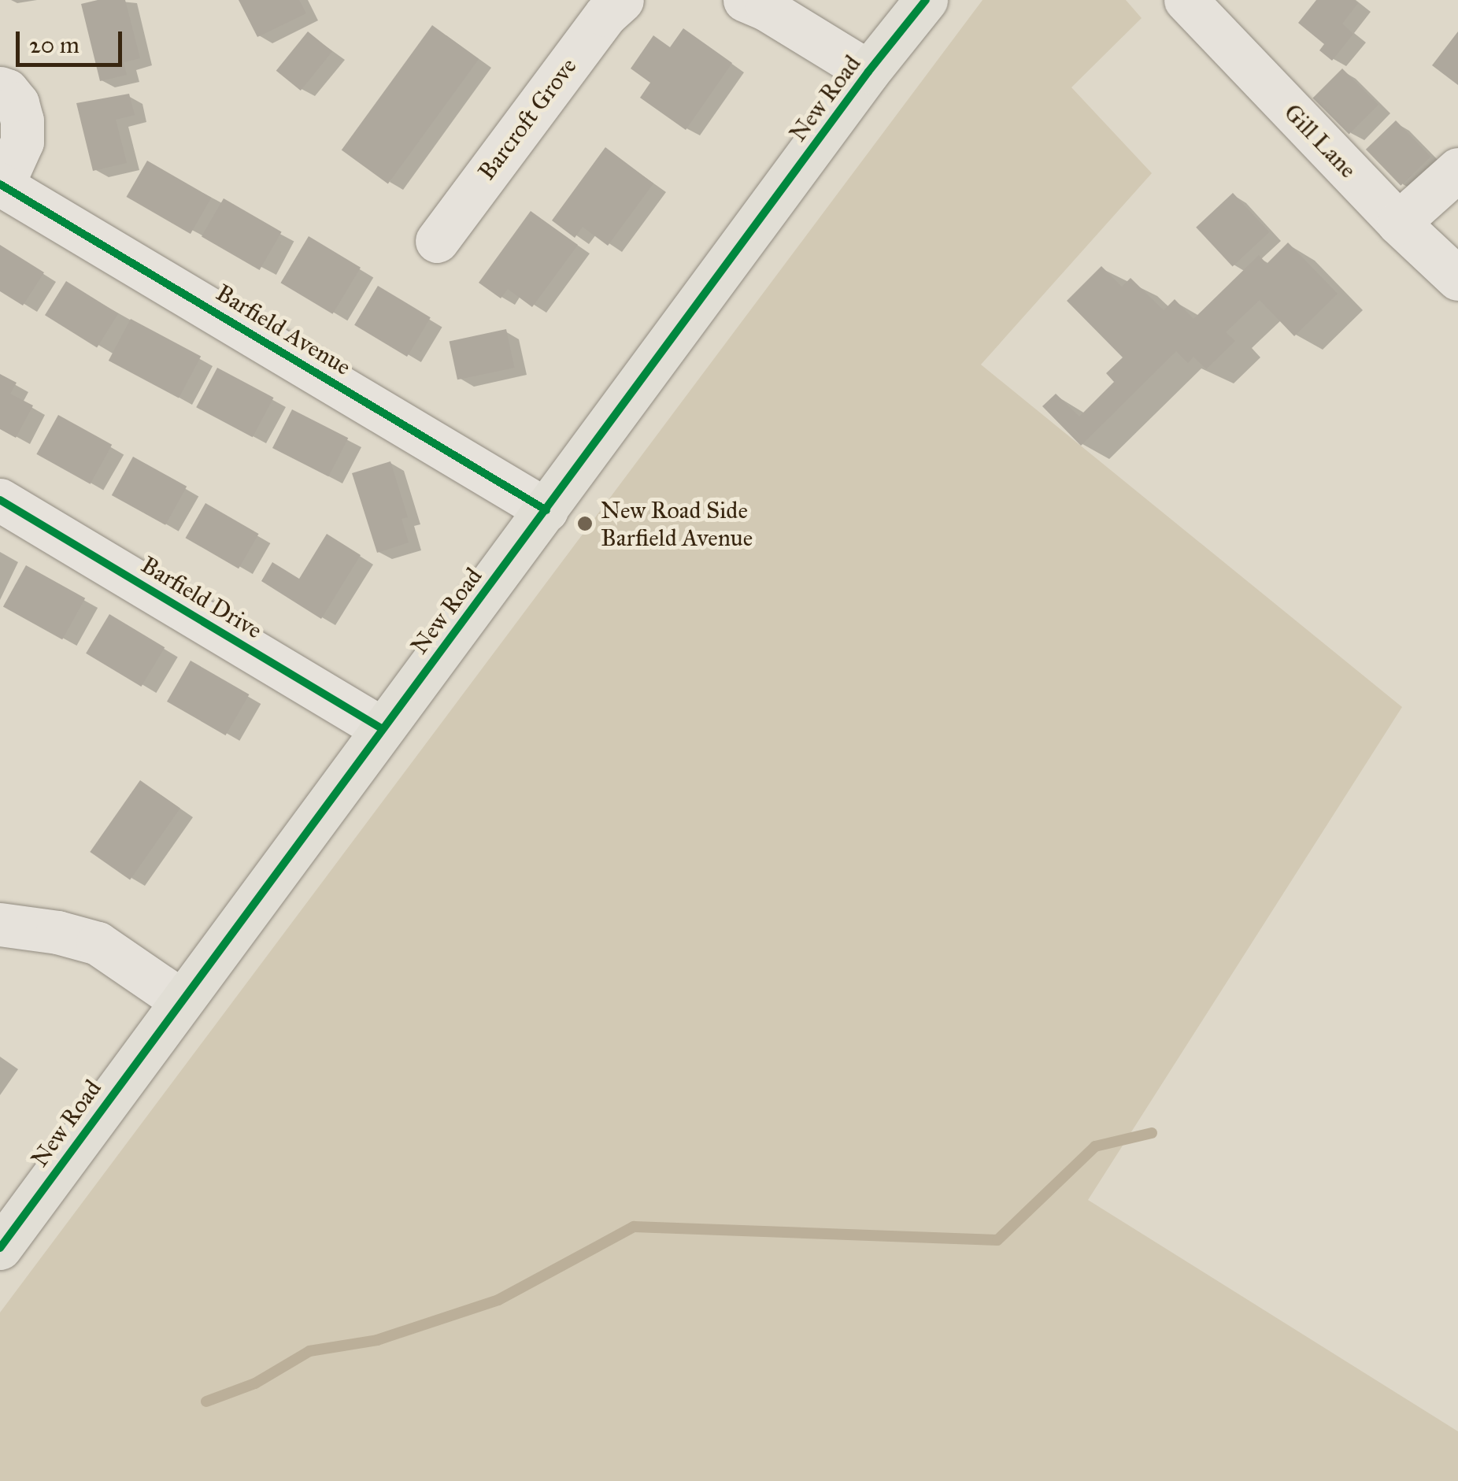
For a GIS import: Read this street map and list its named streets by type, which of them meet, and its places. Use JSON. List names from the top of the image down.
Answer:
{
  "streets": {
    "main road": ["New Road"],
    "street": [
      "Barcroft Grove",
      "Gill Lane",
      "Barfield Avenue",
      "Barfield Drive"
    ]
  },
  "crossings": [
    ["New Road", "Barfield Avenue"],
    ["New Road", "Barfield Drive"]
  ],
  "places": ["New Road Side Barfield Avenue"],
  "scale_bar": "20 m"
}
